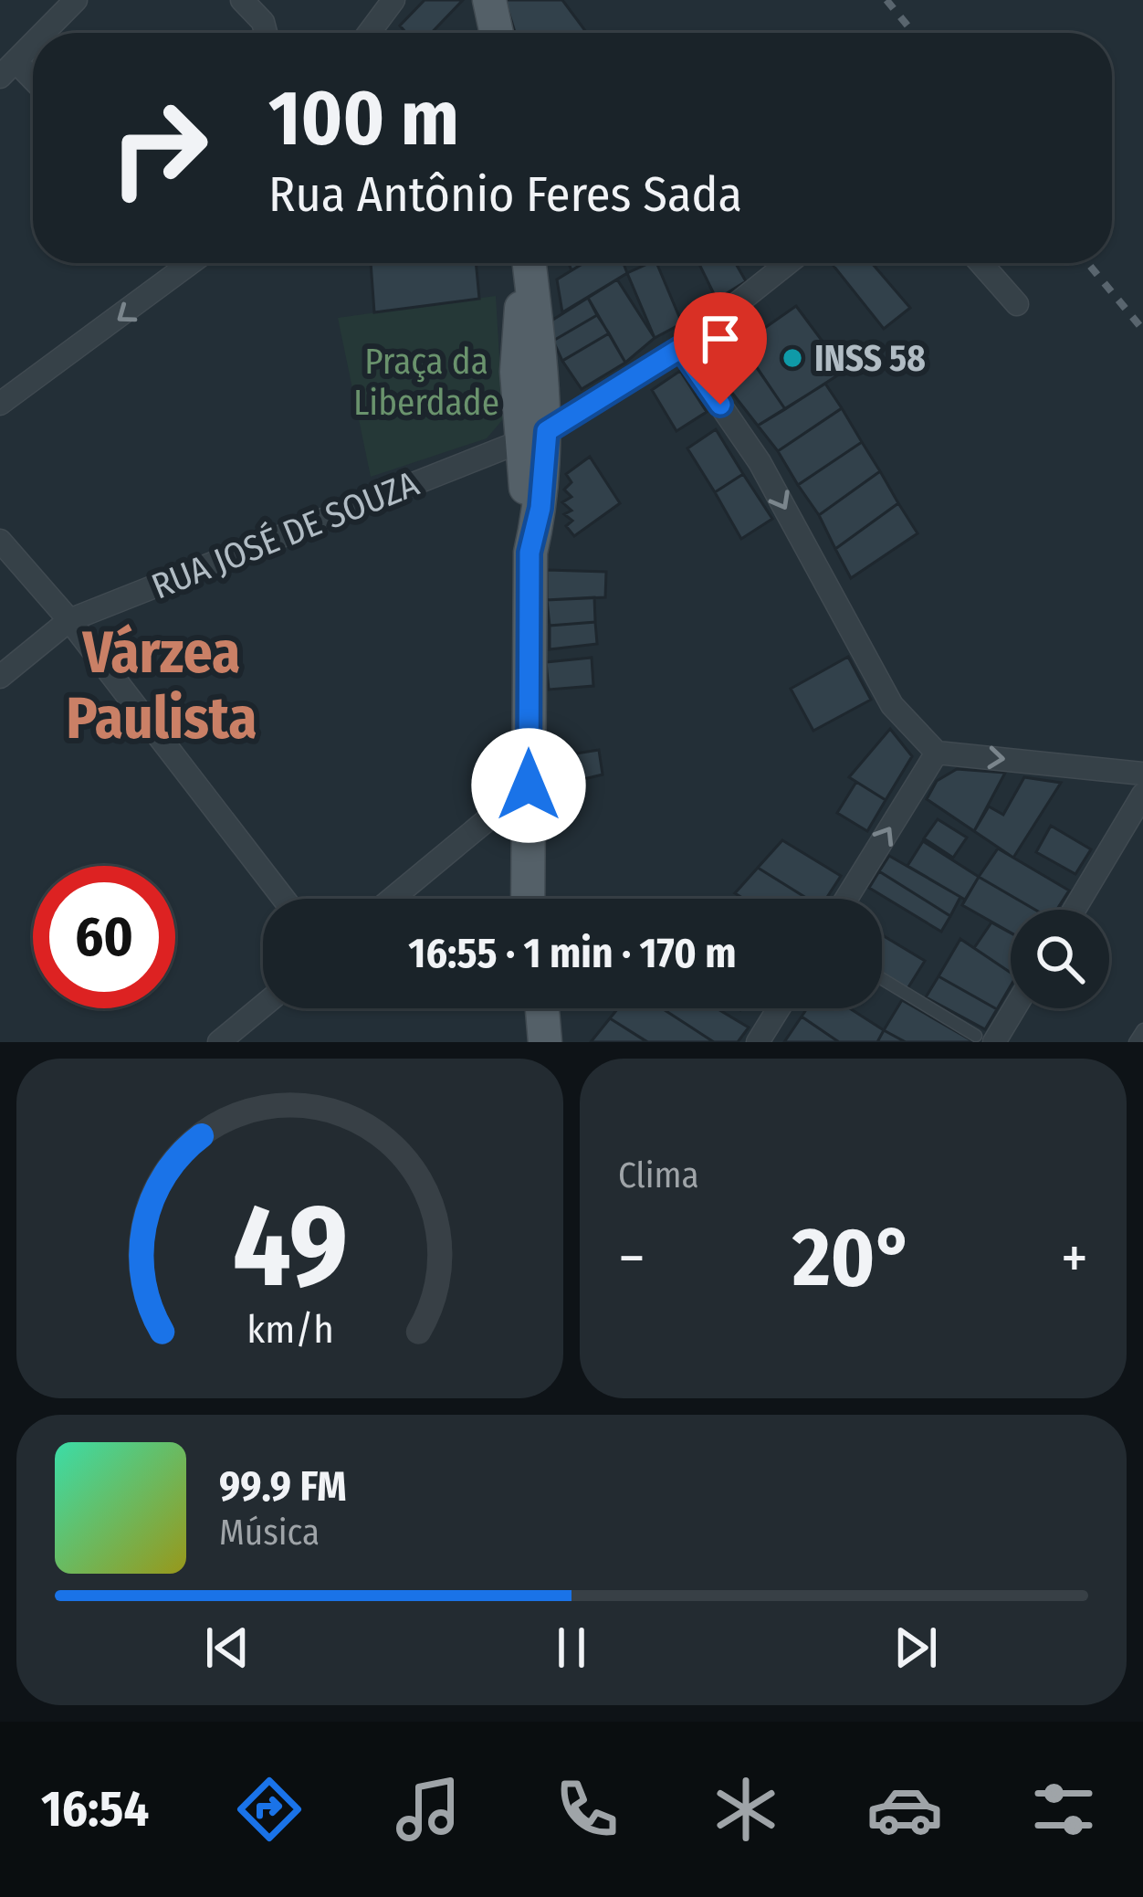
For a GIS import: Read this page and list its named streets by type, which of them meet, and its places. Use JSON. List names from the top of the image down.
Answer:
{
  "streets": {
    "street": ["RUA JOSÉ DE SOUZA"]
  },
  "districts": ["Várzea Paulista"],
  "parks": ["Praça da Liberdade"],
  "places": ["INSS 58"],
  "page": {
    "turn": ["100 m", "Rua Antônio Feres Sada"],
    "limit": "60",
    "trip": "16:55 · 1 min · 170 m",
    "tile": "Clima",
    "heat": ["−", "20°", "+"],
    "song": ["99.9 FM", "Música"],
    "tabs": "16:54",
    "gauge": ["49", "km/h"]
  }
}
